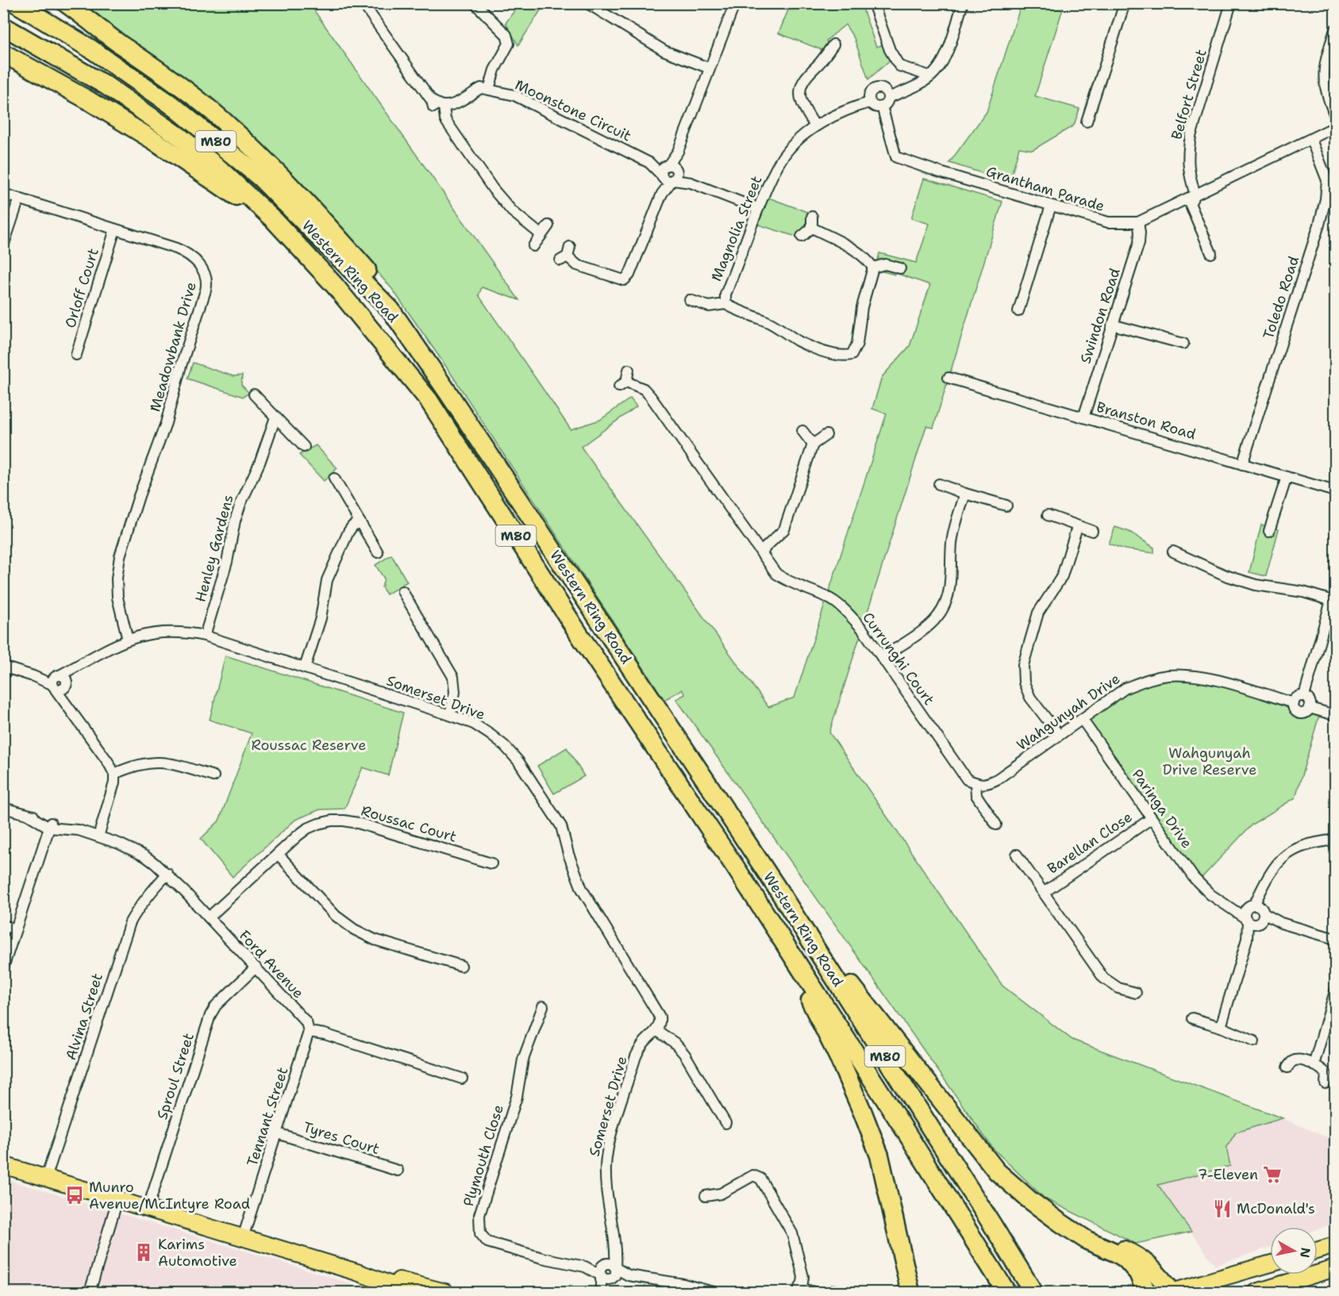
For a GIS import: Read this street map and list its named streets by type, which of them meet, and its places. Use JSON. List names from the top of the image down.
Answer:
{
  "streets": {
    "highway": ["M80", "Western Ring Road"],
    "street": [
      "Belfort Street",
      "Moonstone Circuit",
      "Grantham Parade",
      "Magnolia Street",
      "Orloff Court",
      "Toledo Road",
      "Swindon Road",
      "Meadowbank Drive",
      "Branston Road",
      "Henley Gardens",
      "Currunghi Court",
      "Somerset Drive",
      "Wahgunyah Drive",
      "Paringa Drive",
      "Roussac Court",
      "Barellan Close",
      "Ford Avenue",
      "Alvina Street",
      "Sproul Street",
      "Tennant Street",
      "Tyres Court",
      "Plymouth Close"
    ]
  },
  "crossings": [
    ["Belfort Street", "Grantham Parade"],
    ["Grantham Parade", "Magnolia Street"],
    ["Grantham Parade", "Toledo Road"],
    ["Grantham Parade", "Swindon Road"],
    ["Orloff Court", "Meadowbank Drive"],
    ["Toledo Road", "Branston Road"],
    ["Swindon Road", "Branston Road"],
    ["Meadowbank Drive", "Somerset Drive"],
    ["Henley Gardens", "Somerset Drive"],
    ["Currunghi Court", "Wahgunyah Drive"],
    ["Somerset Drive", "Plymouth Close"],
    ["Wahgunyah Drive", "Paringa Drive"],
    ["Paringa Drive", "Barellan Close"],
    ["Roussac Court", "Ford Avenue"],
    ["Ford Avenue", "Alvina Street"],
    ["Ford Avenue", "Sproul Street"],
    ["Ford Avenue", "Tennant Street"],
    ["Tennant Street", "Tyres Court"]
  ],
  "parks": ["Roussac Reserve", "Wahgunyah Drive Reserve"],
  "places": {
    "supermarket": ["7-Eleven"],
    "bus stop": ["Munro Avenue/McIntyre Road"],
    "restaurant": ["McDonald's"],
    "building": ["Karims Automotive"]
  },
  "north": "right"
}
